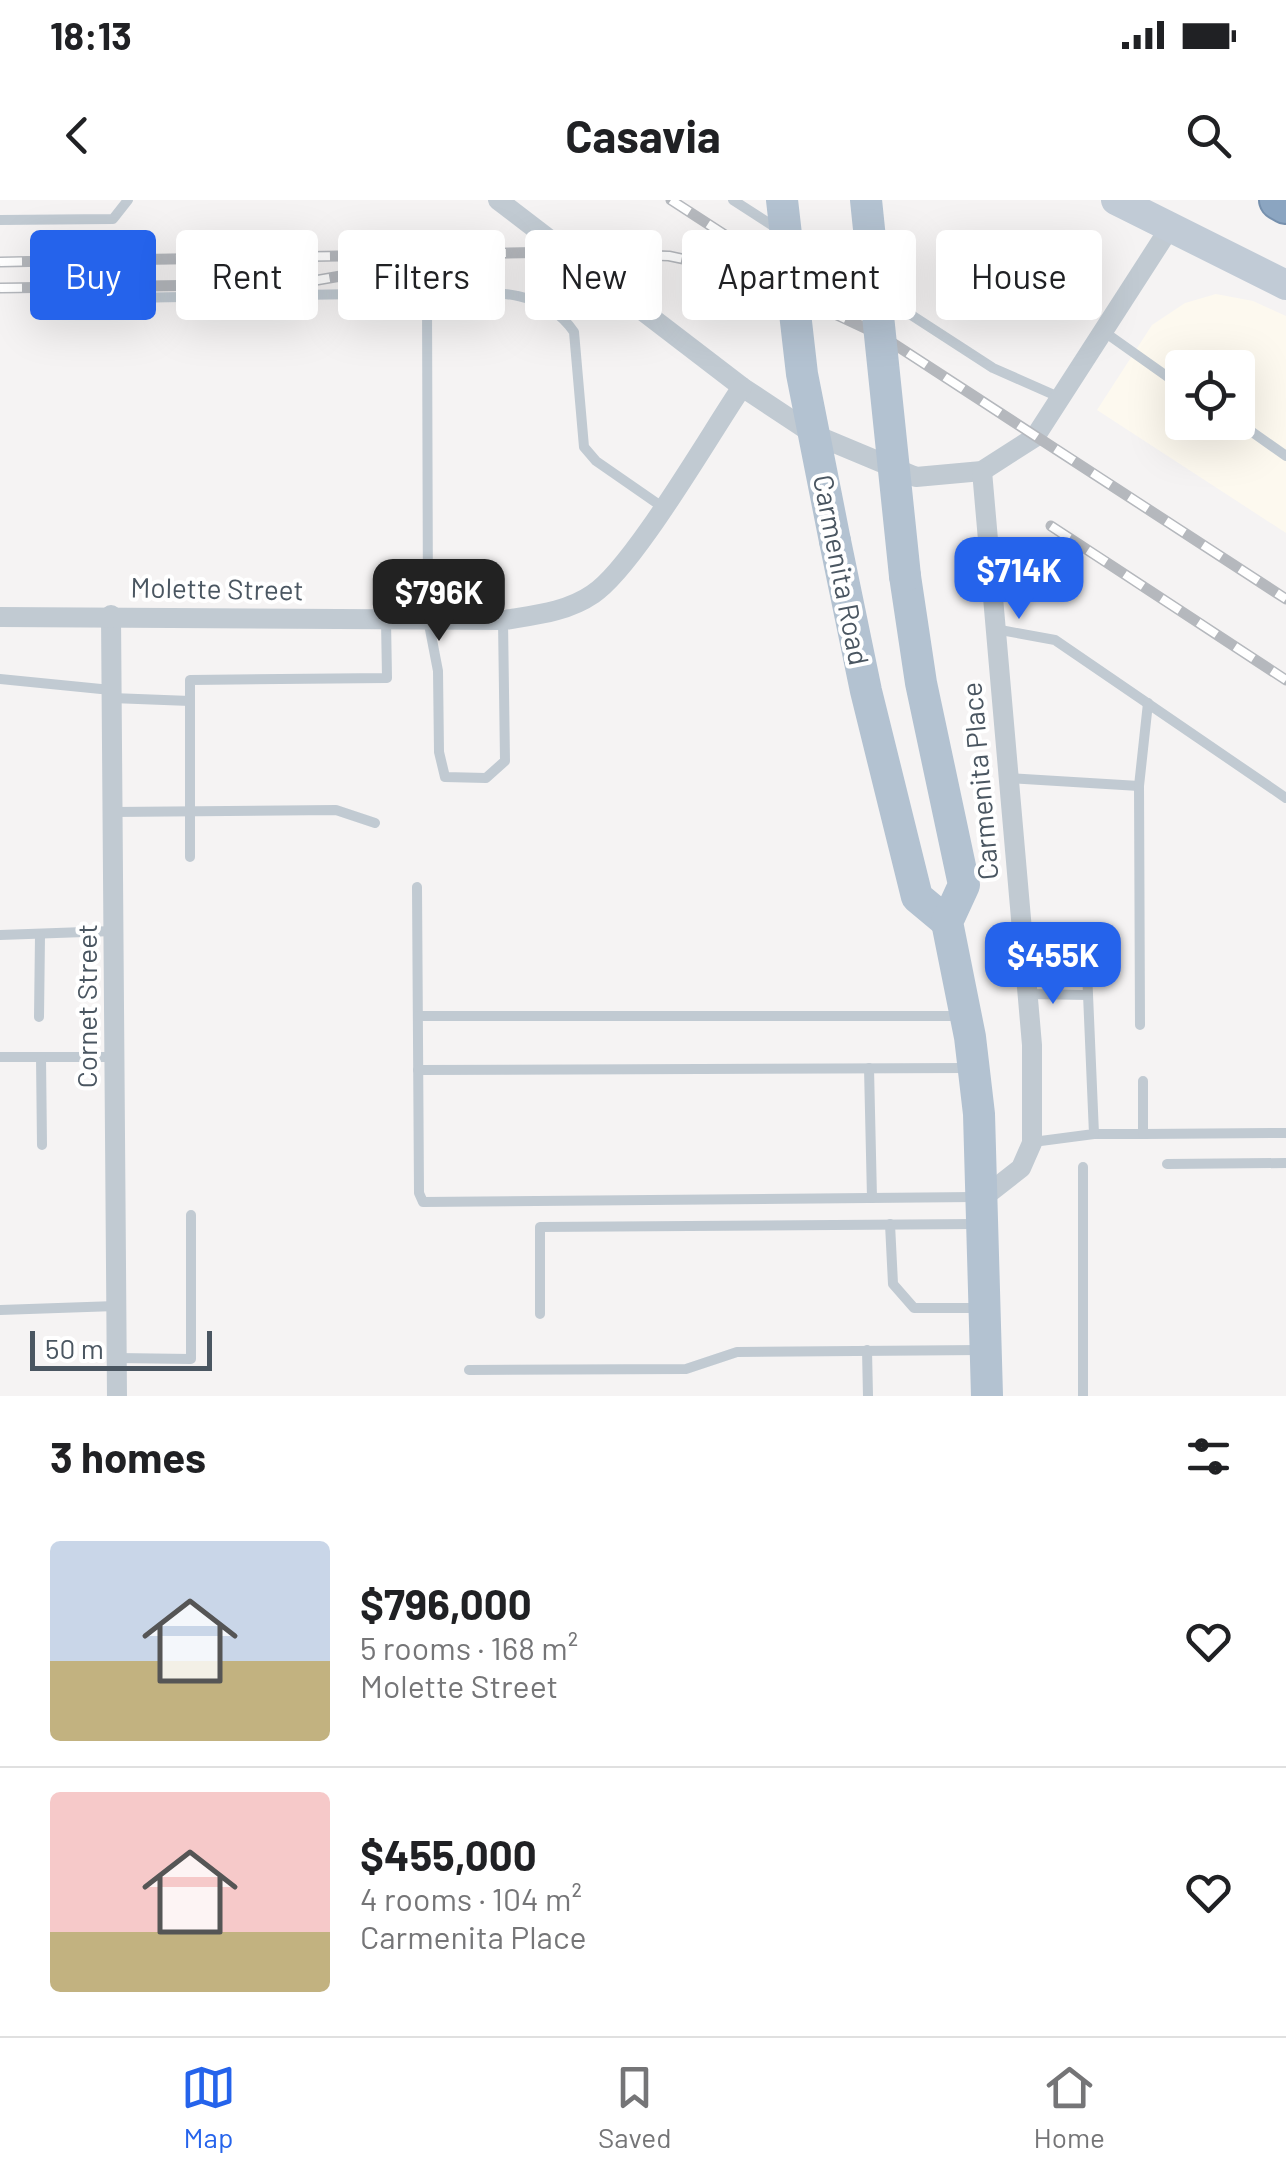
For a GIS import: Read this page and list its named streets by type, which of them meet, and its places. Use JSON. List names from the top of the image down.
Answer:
{
  "streets": {
    "main road": ["Carmenita Road"],
    "street": ["Molette Street", "Carmenita Place", "Cornet Street"]
  },
  "crossings": [
    ["Molette Street", "Cornet Street"]
  ],
  "scale_bar": "50 m",
  "page": {
    "status": "18:13",
    "header": "Casavia",
    "chip": [
      "Buy",
      "Rent",
      "Filters",
      "New",
      "Apartment",
      "House"
    ],
    "price": ["$714K", "$796K", "$455K"],
    "scale": "50 m",
    "heading": "3 homes",
    "list": [
      {
        "name": "$796,000",
        "note": "5 rooms · 168 m² · Molette Street"
      },
      {
        "name": "$455,000",
        "note": "4 rooms · 104 m² · Carmenita Place"
      }
    ],
    "tabs": ["Map", "Saved", "Home"]
  }
}
